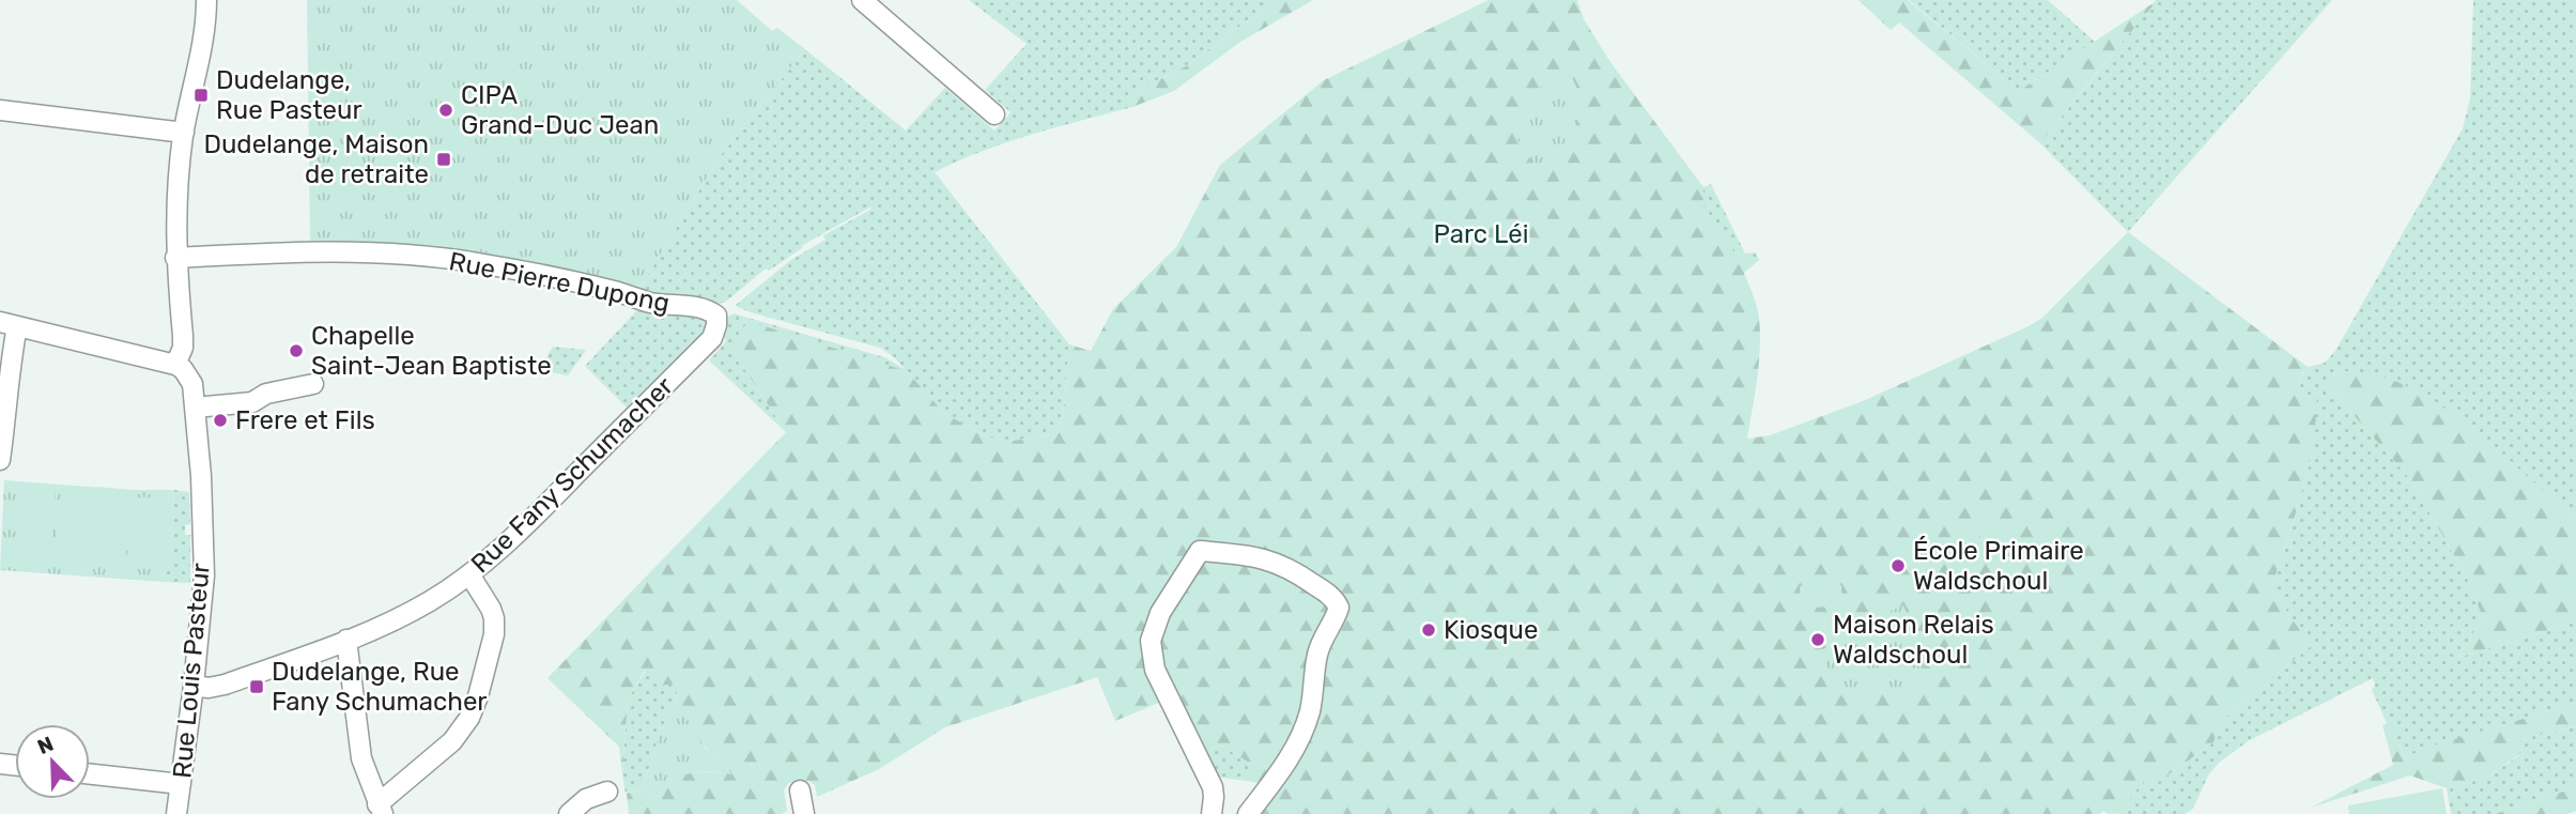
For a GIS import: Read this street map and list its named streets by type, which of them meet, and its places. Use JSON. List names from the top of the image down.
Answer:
{
  "streets": {
    "street": ["Rue Pierre Dupong", "Rue Fany Schumacher", "Rue Louis Pasteur"]
  },
  "crossings": [
    ["Rue Pierre Dupong", "Rue Fany Schumacher"],
    ["Rue Fany Schumacher", "Rue Louis Pasteur"]
  ],
  "parks": ["Parc Léi"],
  "places": {
    "transit": ["Dudelange, Rue Pasteur", "Dudelange, Maison de retraite", "Dudelange, Rue Fany Schumacher"],
    "other": [
      "CIPA Grand-Duc Jean",
      "Chapelle Saint-Jean Baptiste",
      "Frere et Fils",
      "École Primaire Waldschoul",
      "Kiosque",
      "Maison Relais Waldschoul"
    ]
  },
  "north": "top left"
}
